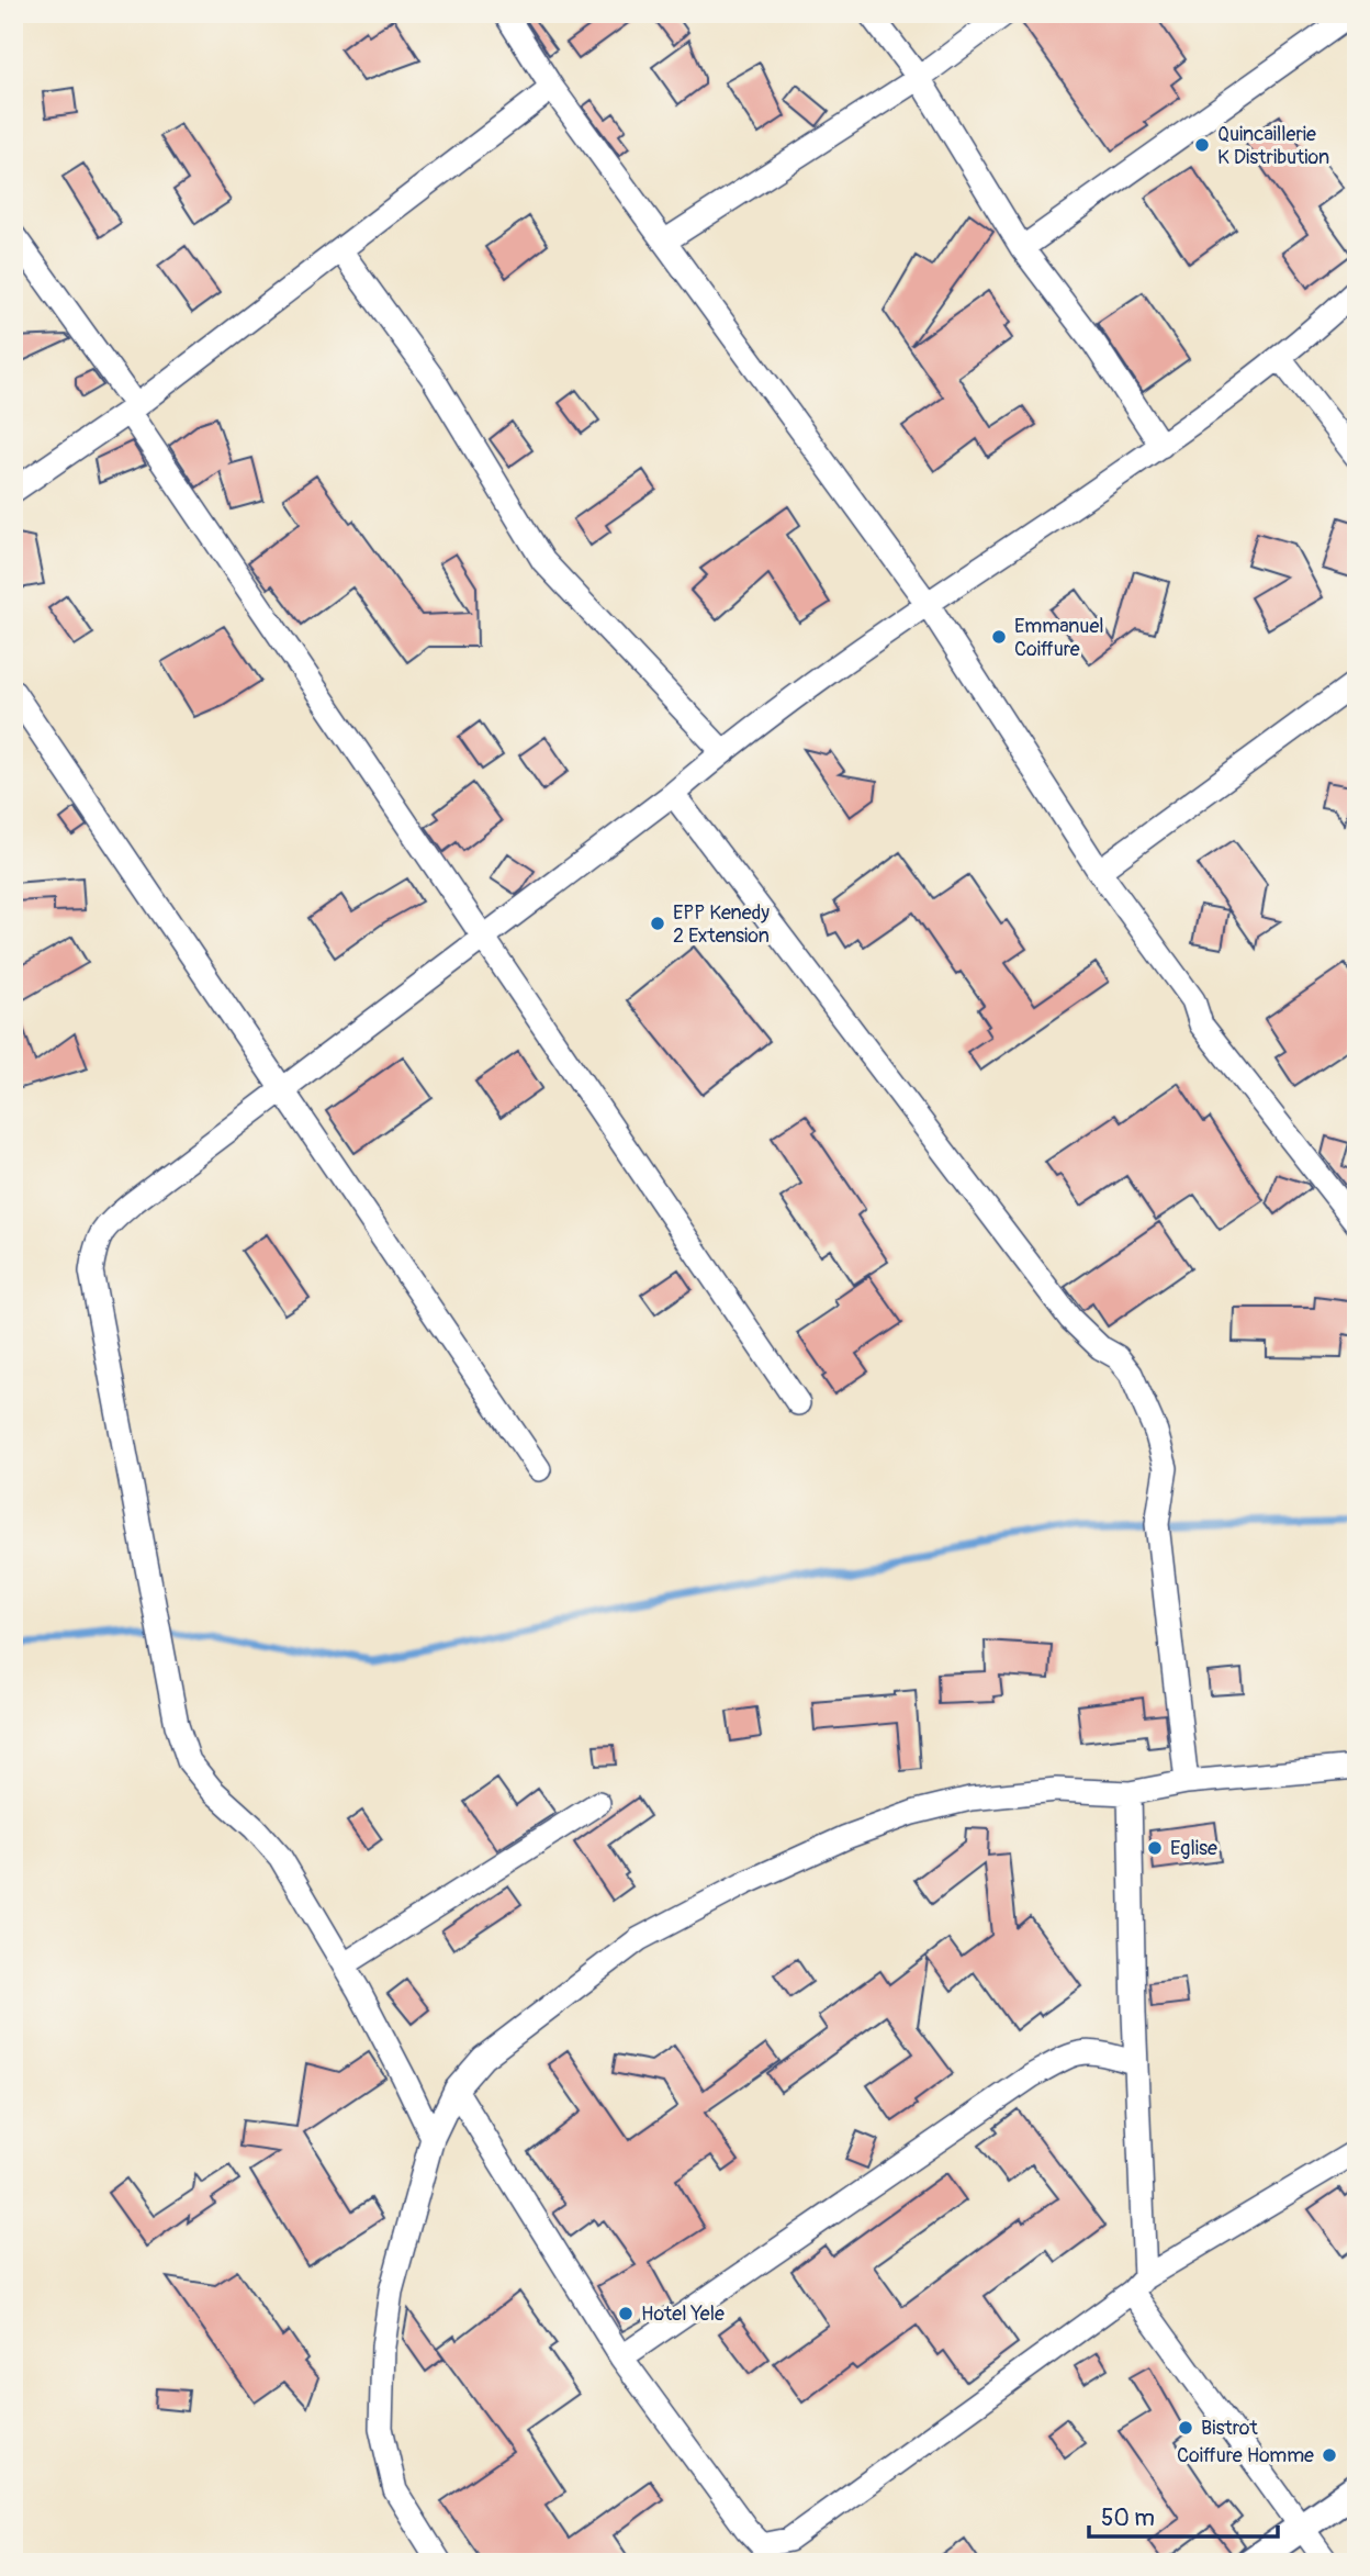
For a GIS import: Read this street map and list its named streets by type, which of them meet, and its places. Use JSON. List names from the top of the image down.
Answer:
{
  "places": [
    "Quincaillerie K Distribution",
    "Emmanuel Coiffure",
    "EPP Kenedy 2 Extension",
    "Eglise",
    "Hotel Yele",
    "Bistrot",
    "Coiffure Homme"
  ],
  "scale_bar": "50 m"
}
